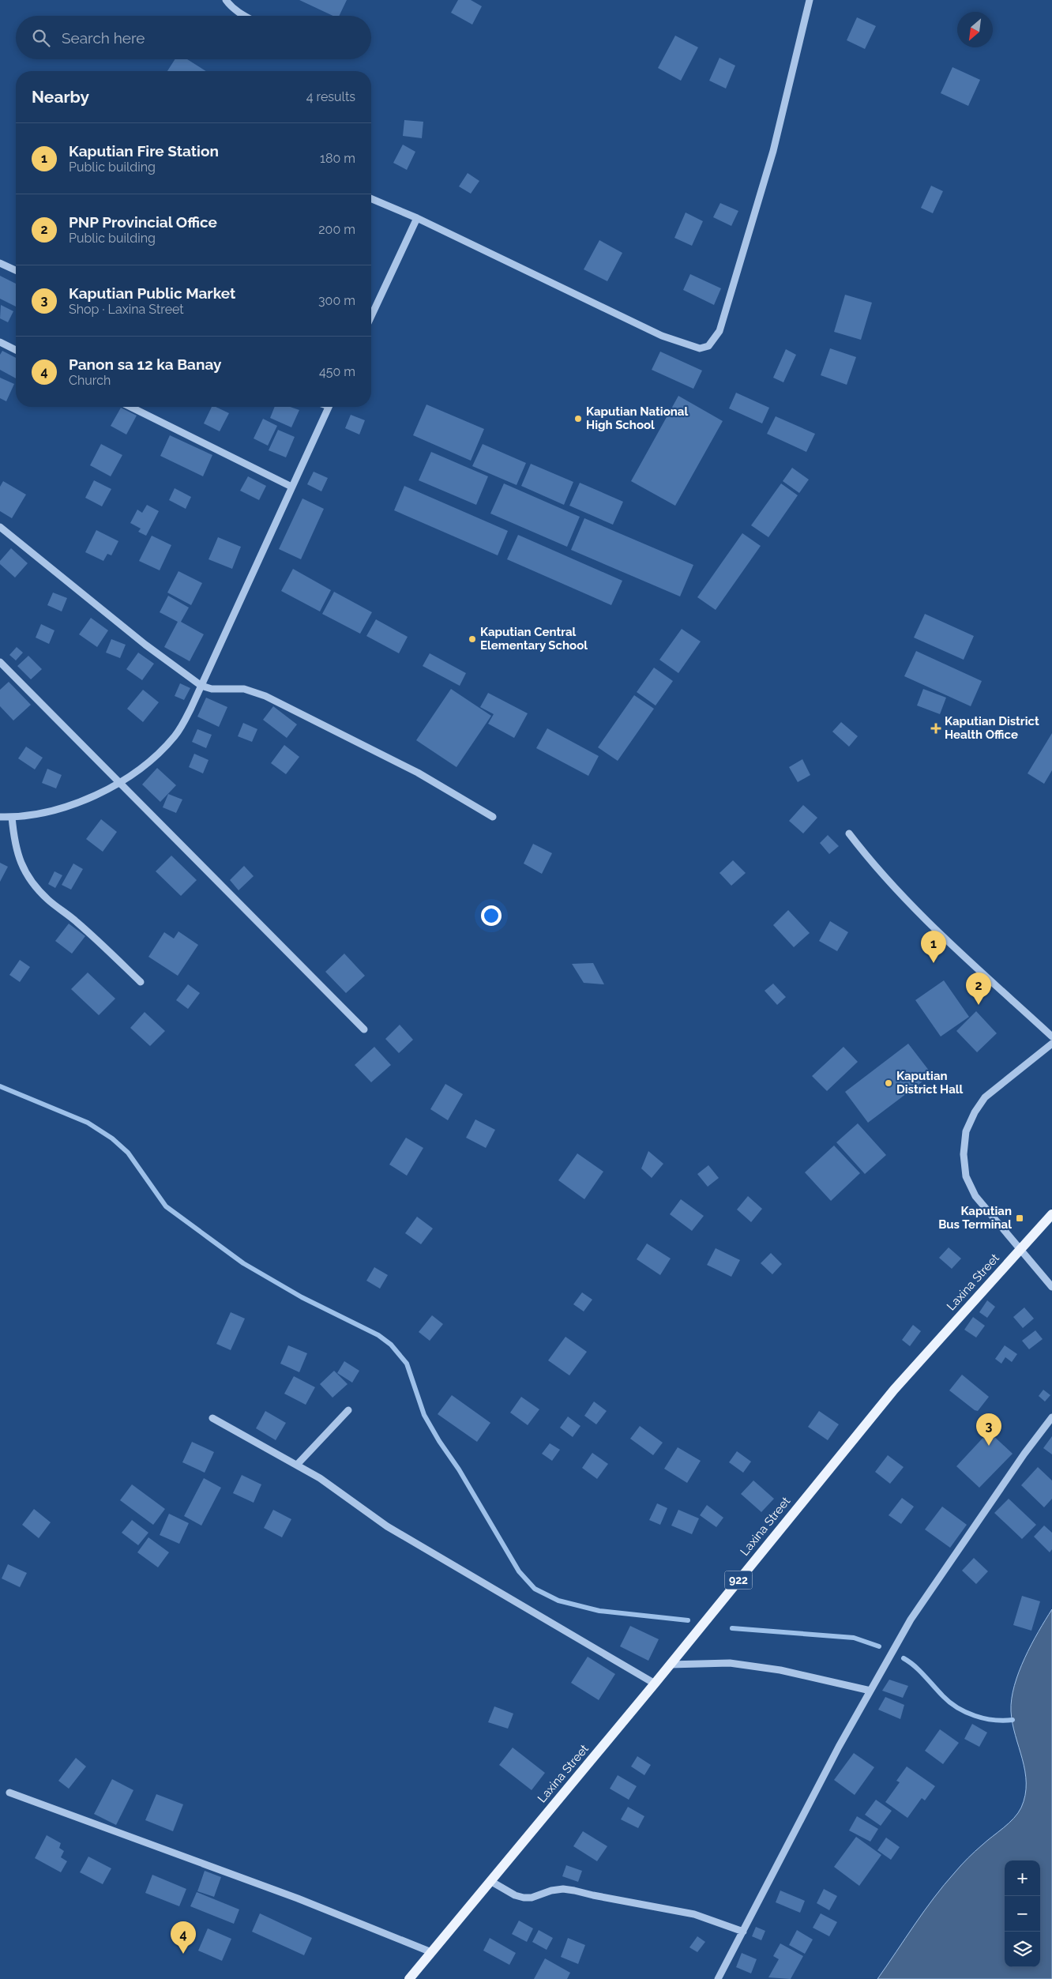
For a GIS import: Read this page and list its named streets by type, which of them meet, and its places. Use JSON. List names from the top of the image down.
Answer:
{
  "streets": {
    "main road": ["Laxina Street", "922"]
  },
  "crossings": [
    ["Laxina Street", "922"]
  ],
  "places": {
    "other": ["Kaputian National High School", "Kaputian Central Elementary School", "Kaputian District Hall"],
    "health": ["Kaputian District Health Office"],
    "transit": ["Kaputian Bus Terminal"]
  },
  "north": "bottom left",
  "page": {
    "search": "Search here",
    "heading": ["Nearby", "4 results"],
    "list": [
      {
        "mark": "1",
        "name": "Kaputian Fire Station",
        "note": "Public building",
        "value": "180 m"
      },
      {
        "mark": "2",
        "name": "PNP Provincial Office",
        "note": "Public building",
        "value": "200 m"
      },
      {
        "mark": "3",
        "name": "Kaputian Public Market",
        "note": "Shop · Laxina Street",
        "value": "300 m"
      },
      {
        "mark": "4",
        "name": "Panon sa 12 ka Banay",
        "note": "Church",
        "value": "450 m"
      }
    ],
    "pins": [
      "1",
      "2",
      "3",
      "4"
    ],
    "map_buttons": ["+", "−"]
  }
}
